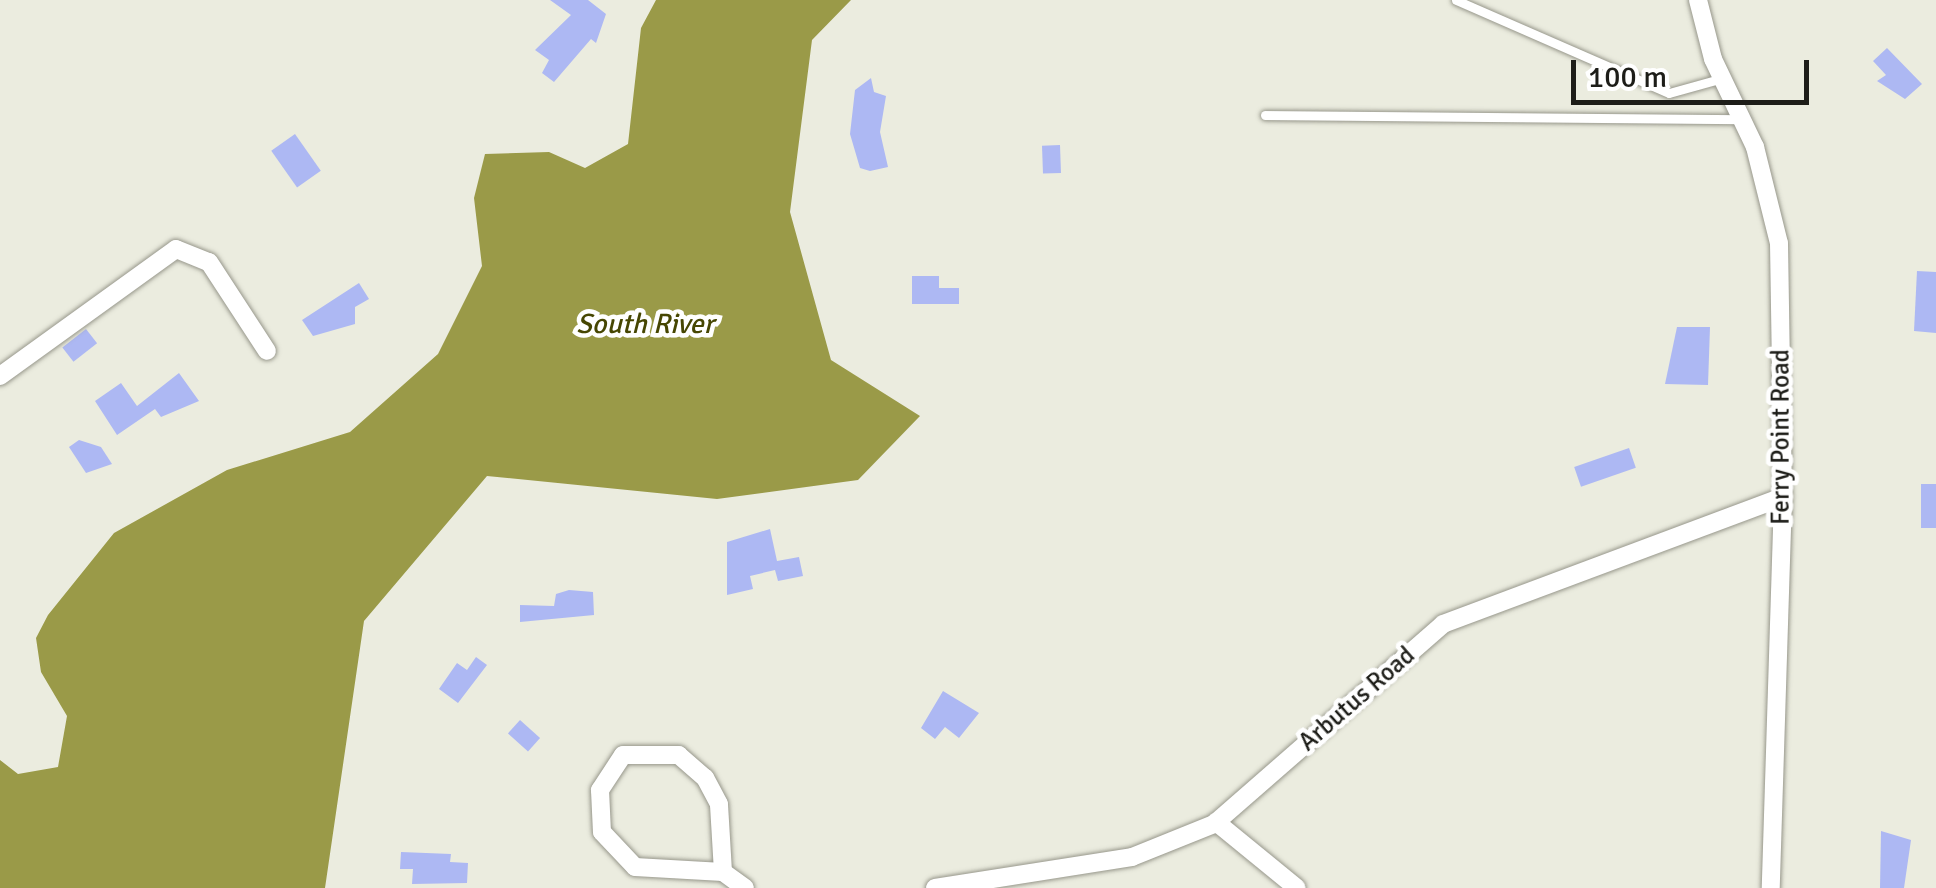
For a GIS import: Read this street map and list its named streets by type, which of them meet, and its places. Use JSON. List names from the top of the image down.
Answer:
{
  "streets": {
    "street": ["Ferry Point Road", "Arbutus Road"]
  },
  "crossings": [
    ["Ferry Point Road", "Arbutus Road"]
  ],
  "water": ["South River"],
  "scale_bar": "100 m"
}
